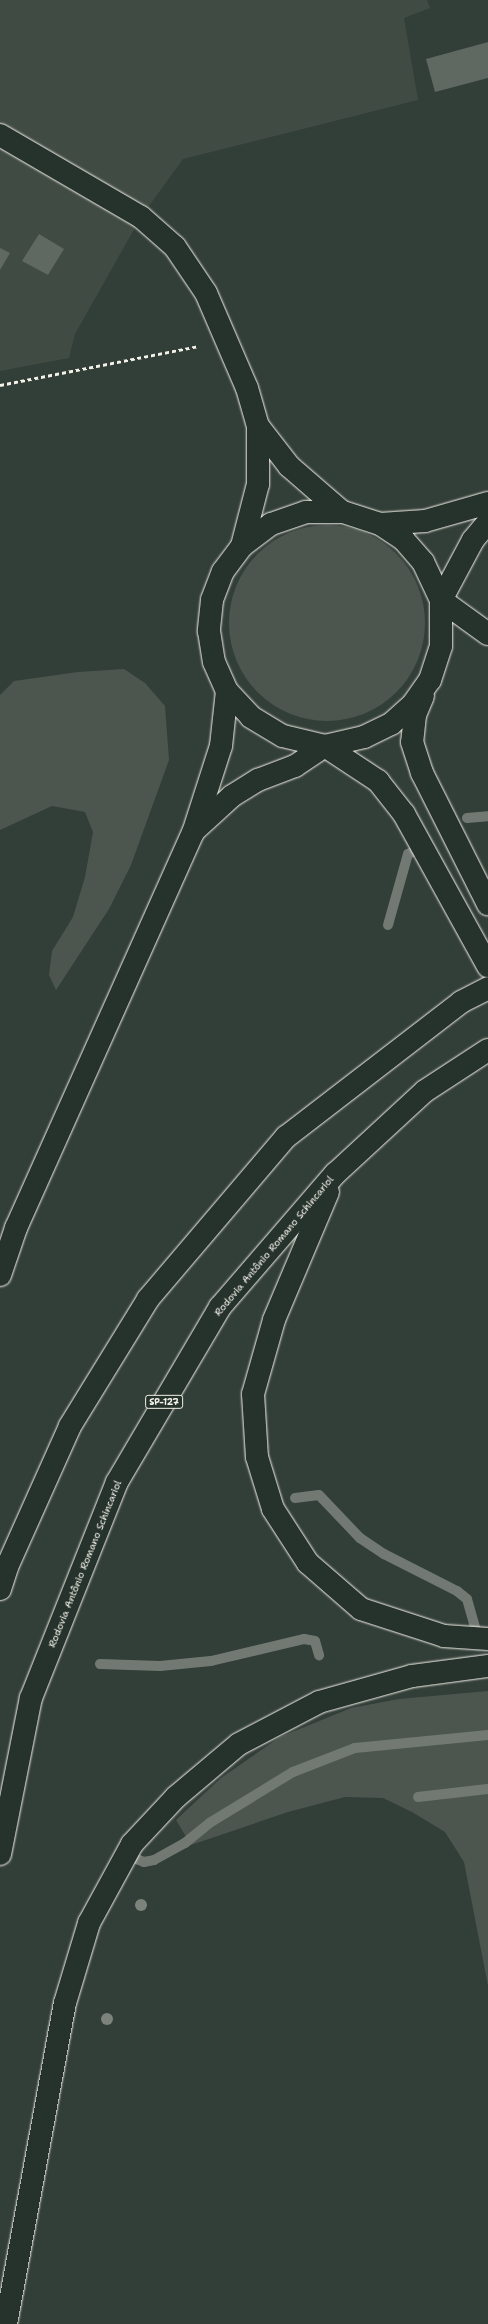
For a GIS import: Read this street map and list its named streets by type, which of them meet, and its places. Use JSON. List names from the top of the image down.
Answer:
{
  "streets": {
    "main road": ["Rodovia Antônio Romano Schincariol", "SP-127"]
  }
}
